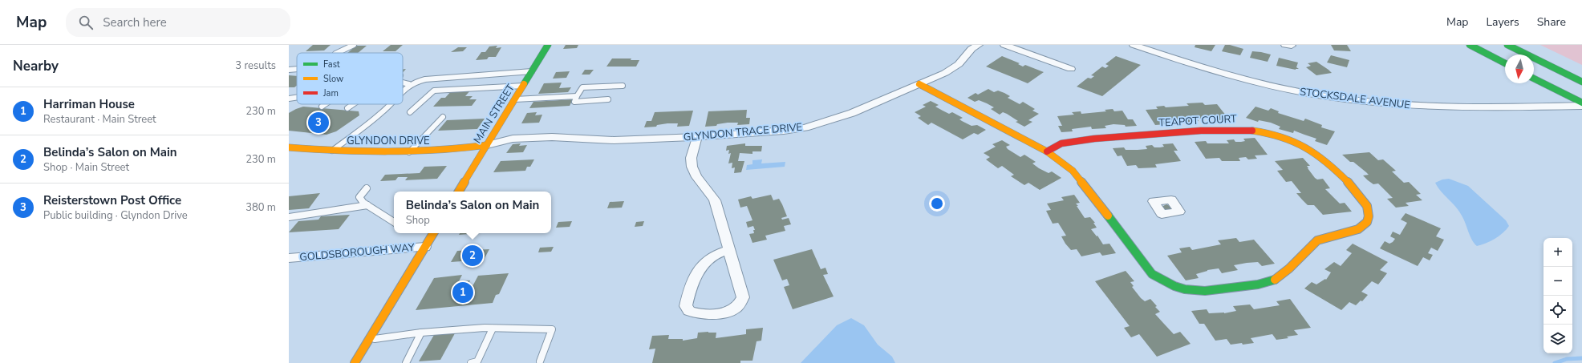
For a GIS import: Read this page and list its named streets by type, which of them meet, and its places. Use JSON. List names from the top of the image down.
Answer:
{
  "streets": {
    "main road": ["MAIN STREET", "TEAPOT COURT", "GLYNDON DRIVE"],
    "street": ["STOCKSDALE AVENUE", "GLYNDON TRACE DRIVE", "GOLDSBOROUGH WAY"]
  },
  "crossings": [
    ["MAIN STREET", "GLYNDON TRACE DRIVE"],
    ["MAIN STREET", "GLYNDON DRIVE"],
    ["TEAPOT COURT", "GLYNDON TRACE DRIVE"],
    ["GLYNDON TRACE DRIVE", "GLYNDON DRIVE"]
  ],
  "legend": ["Fast", "Slow", "Jam"],
  "north": "bottom",
  "page": {
    "header": "Map",
    "search": "Search here",
    "nav": ["Map", "Layers", "Share"],
    "heading": ["Nearby", "3 results"],
    "list": [
      {
        "mark": "1",
        "name": "Harriman House",
        "note": "Restaurant · Main Street",
        "value": "230 m"
      },
      {
        "mark": "2",
        "name": "Belinda’s Salon on Main",
        "note": "Shop · Main Street",
        "value": "230 m"
      },
      {
        "mark": "3",
        "name": "Reisterstown Post Office",
        "note": "Public building · Glyndon Drive",
        "value": "380 m"
      }
    ],
    "pins": ["3", "2", "1"],
    "popup": ["Belinda’s Salon on Main", "Shop"],
    "map_buttons": ["+", "−"]
  }
}
